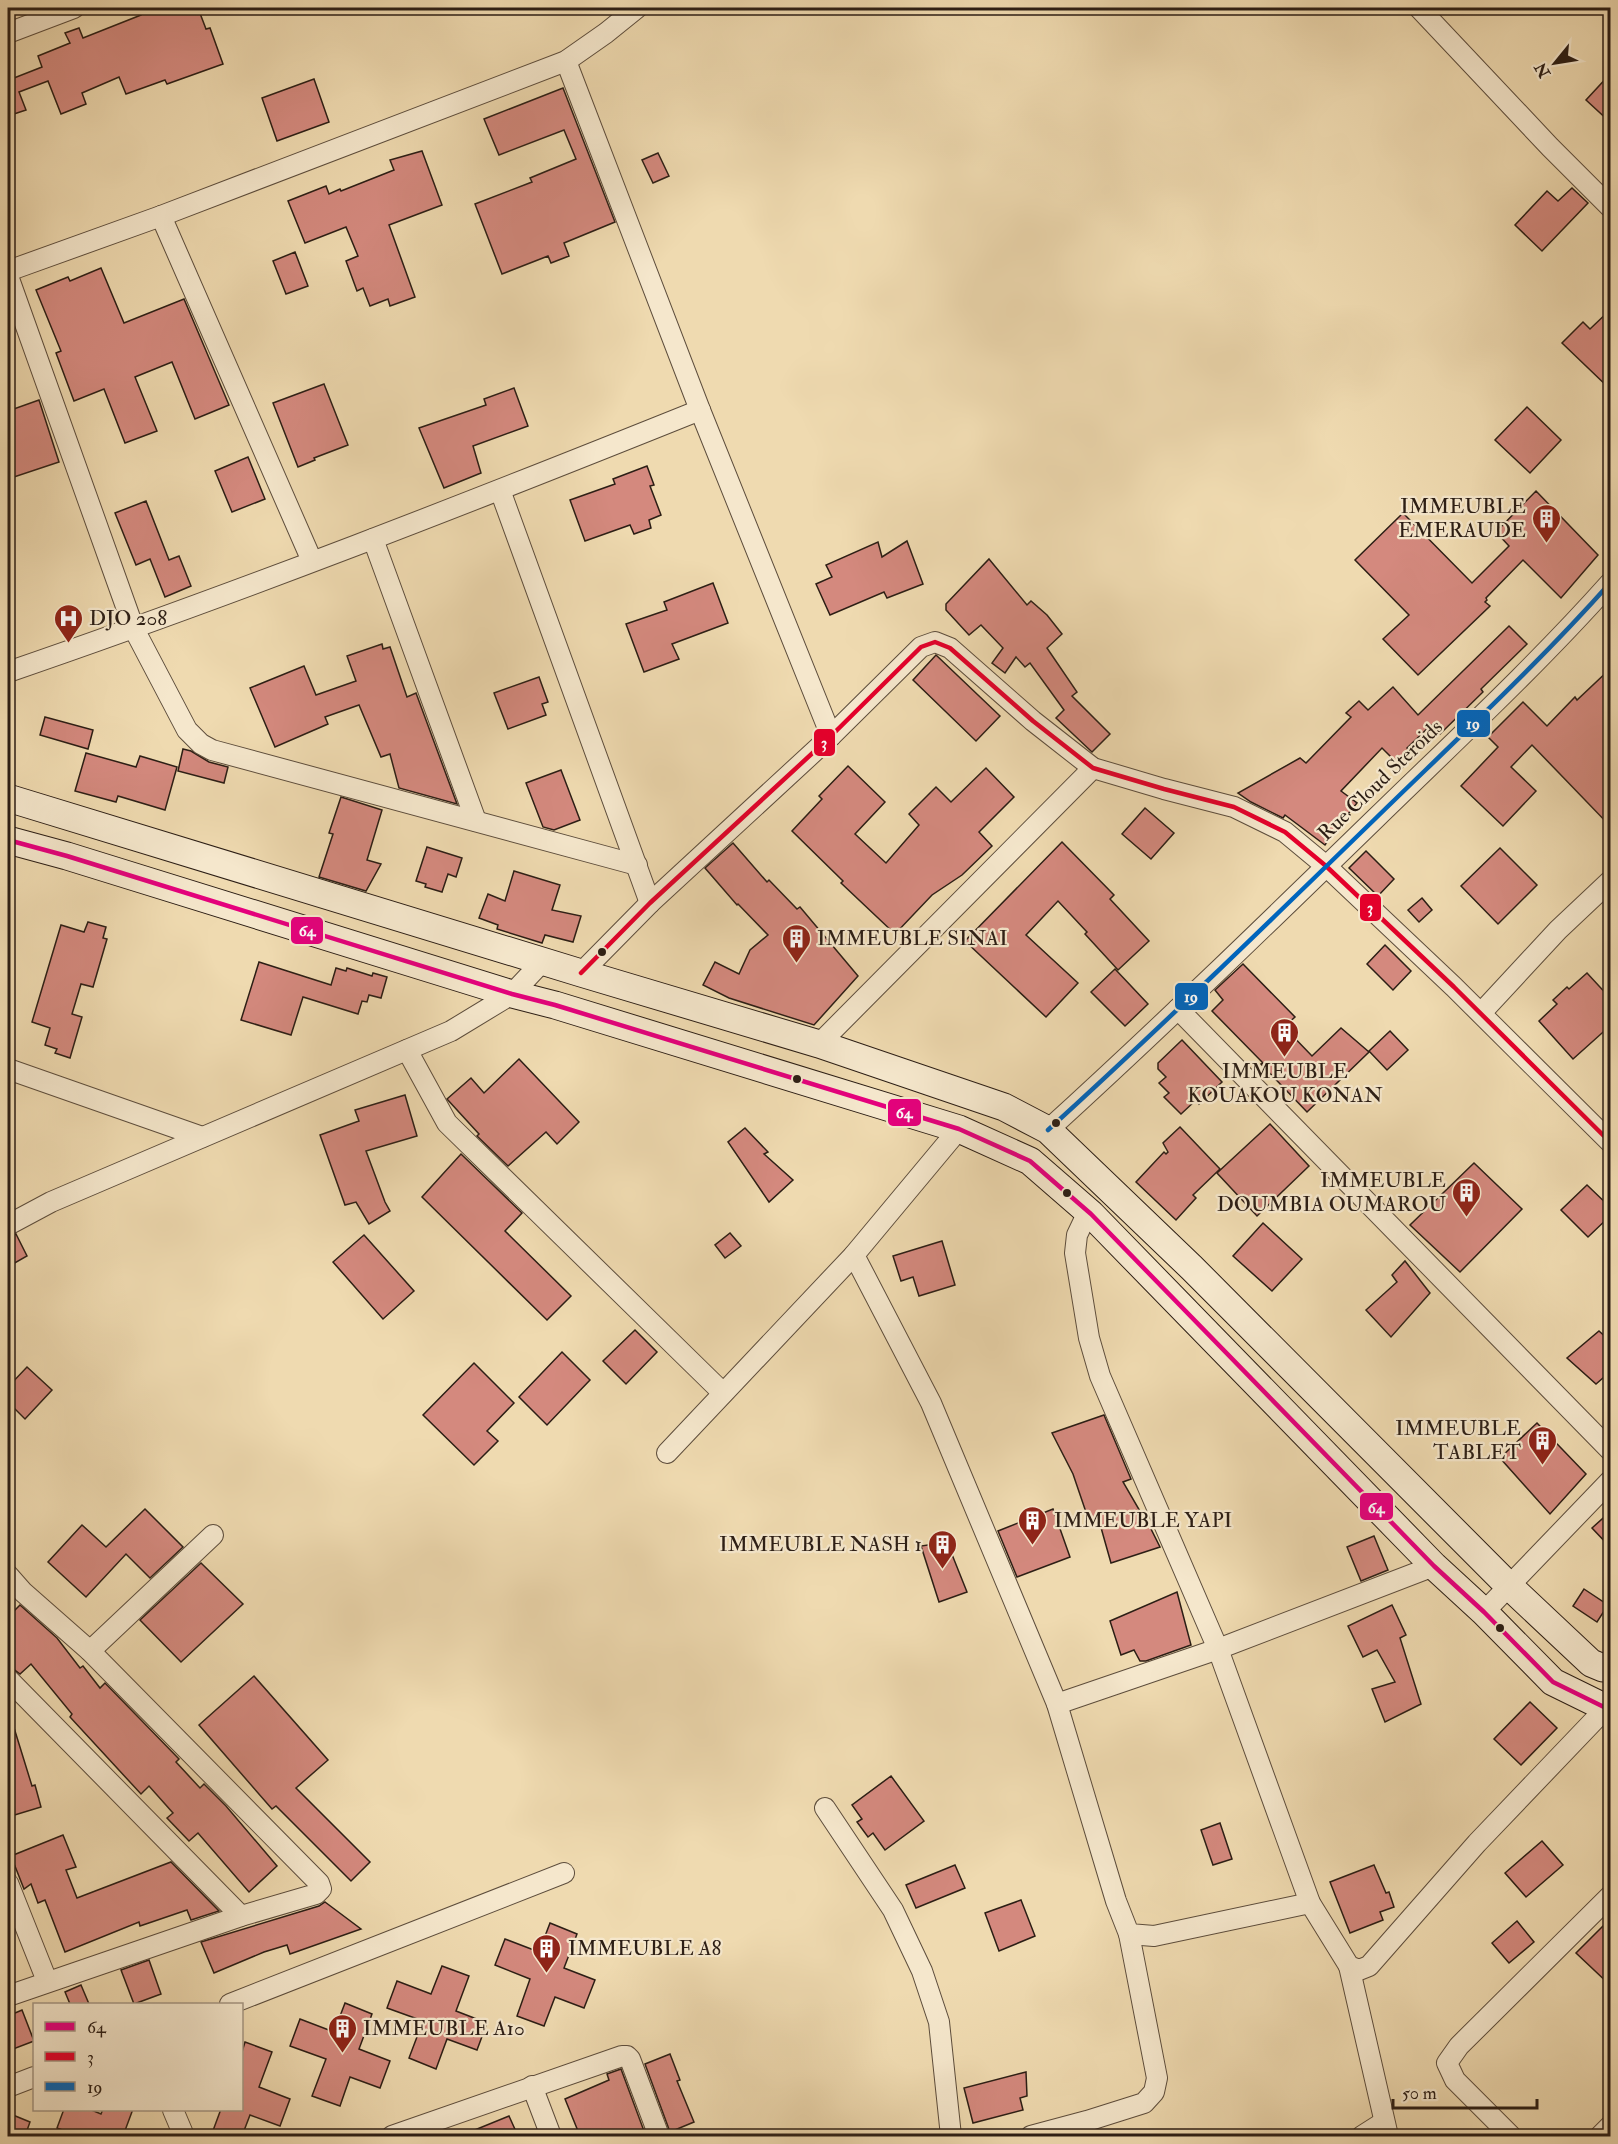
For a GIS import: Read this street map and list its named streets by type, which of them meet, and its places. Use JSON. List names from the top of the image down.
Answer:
{
  "streets": {
    "street": ["Rue Cloud Steroids"]
  },
  "places": {
    "building": [
      "IMMEUBLE EMERAUDE",
      "IMMEUBLE SINAI",
      "IMMEUBLE KOUAKOU KONAN",
      "IMMEUBLE DOUMBIA OUMAROU",
      "IMMEUBLE TABLET",
      "IMMEUBLE YAPI",
      "IMMEUBLE NASH 1",
      "IMMEUBLE A8",
      "IMMEUBLE A10"
    ],
    "hospital": ["DJO 208"]
  },
  "lines": ["transit line 19", "transit line 3", "transit line 64"],
  "legend": ["64", "3", "19"],
  "scale_bar": "50 m",
  "north": "bottom left"
}
